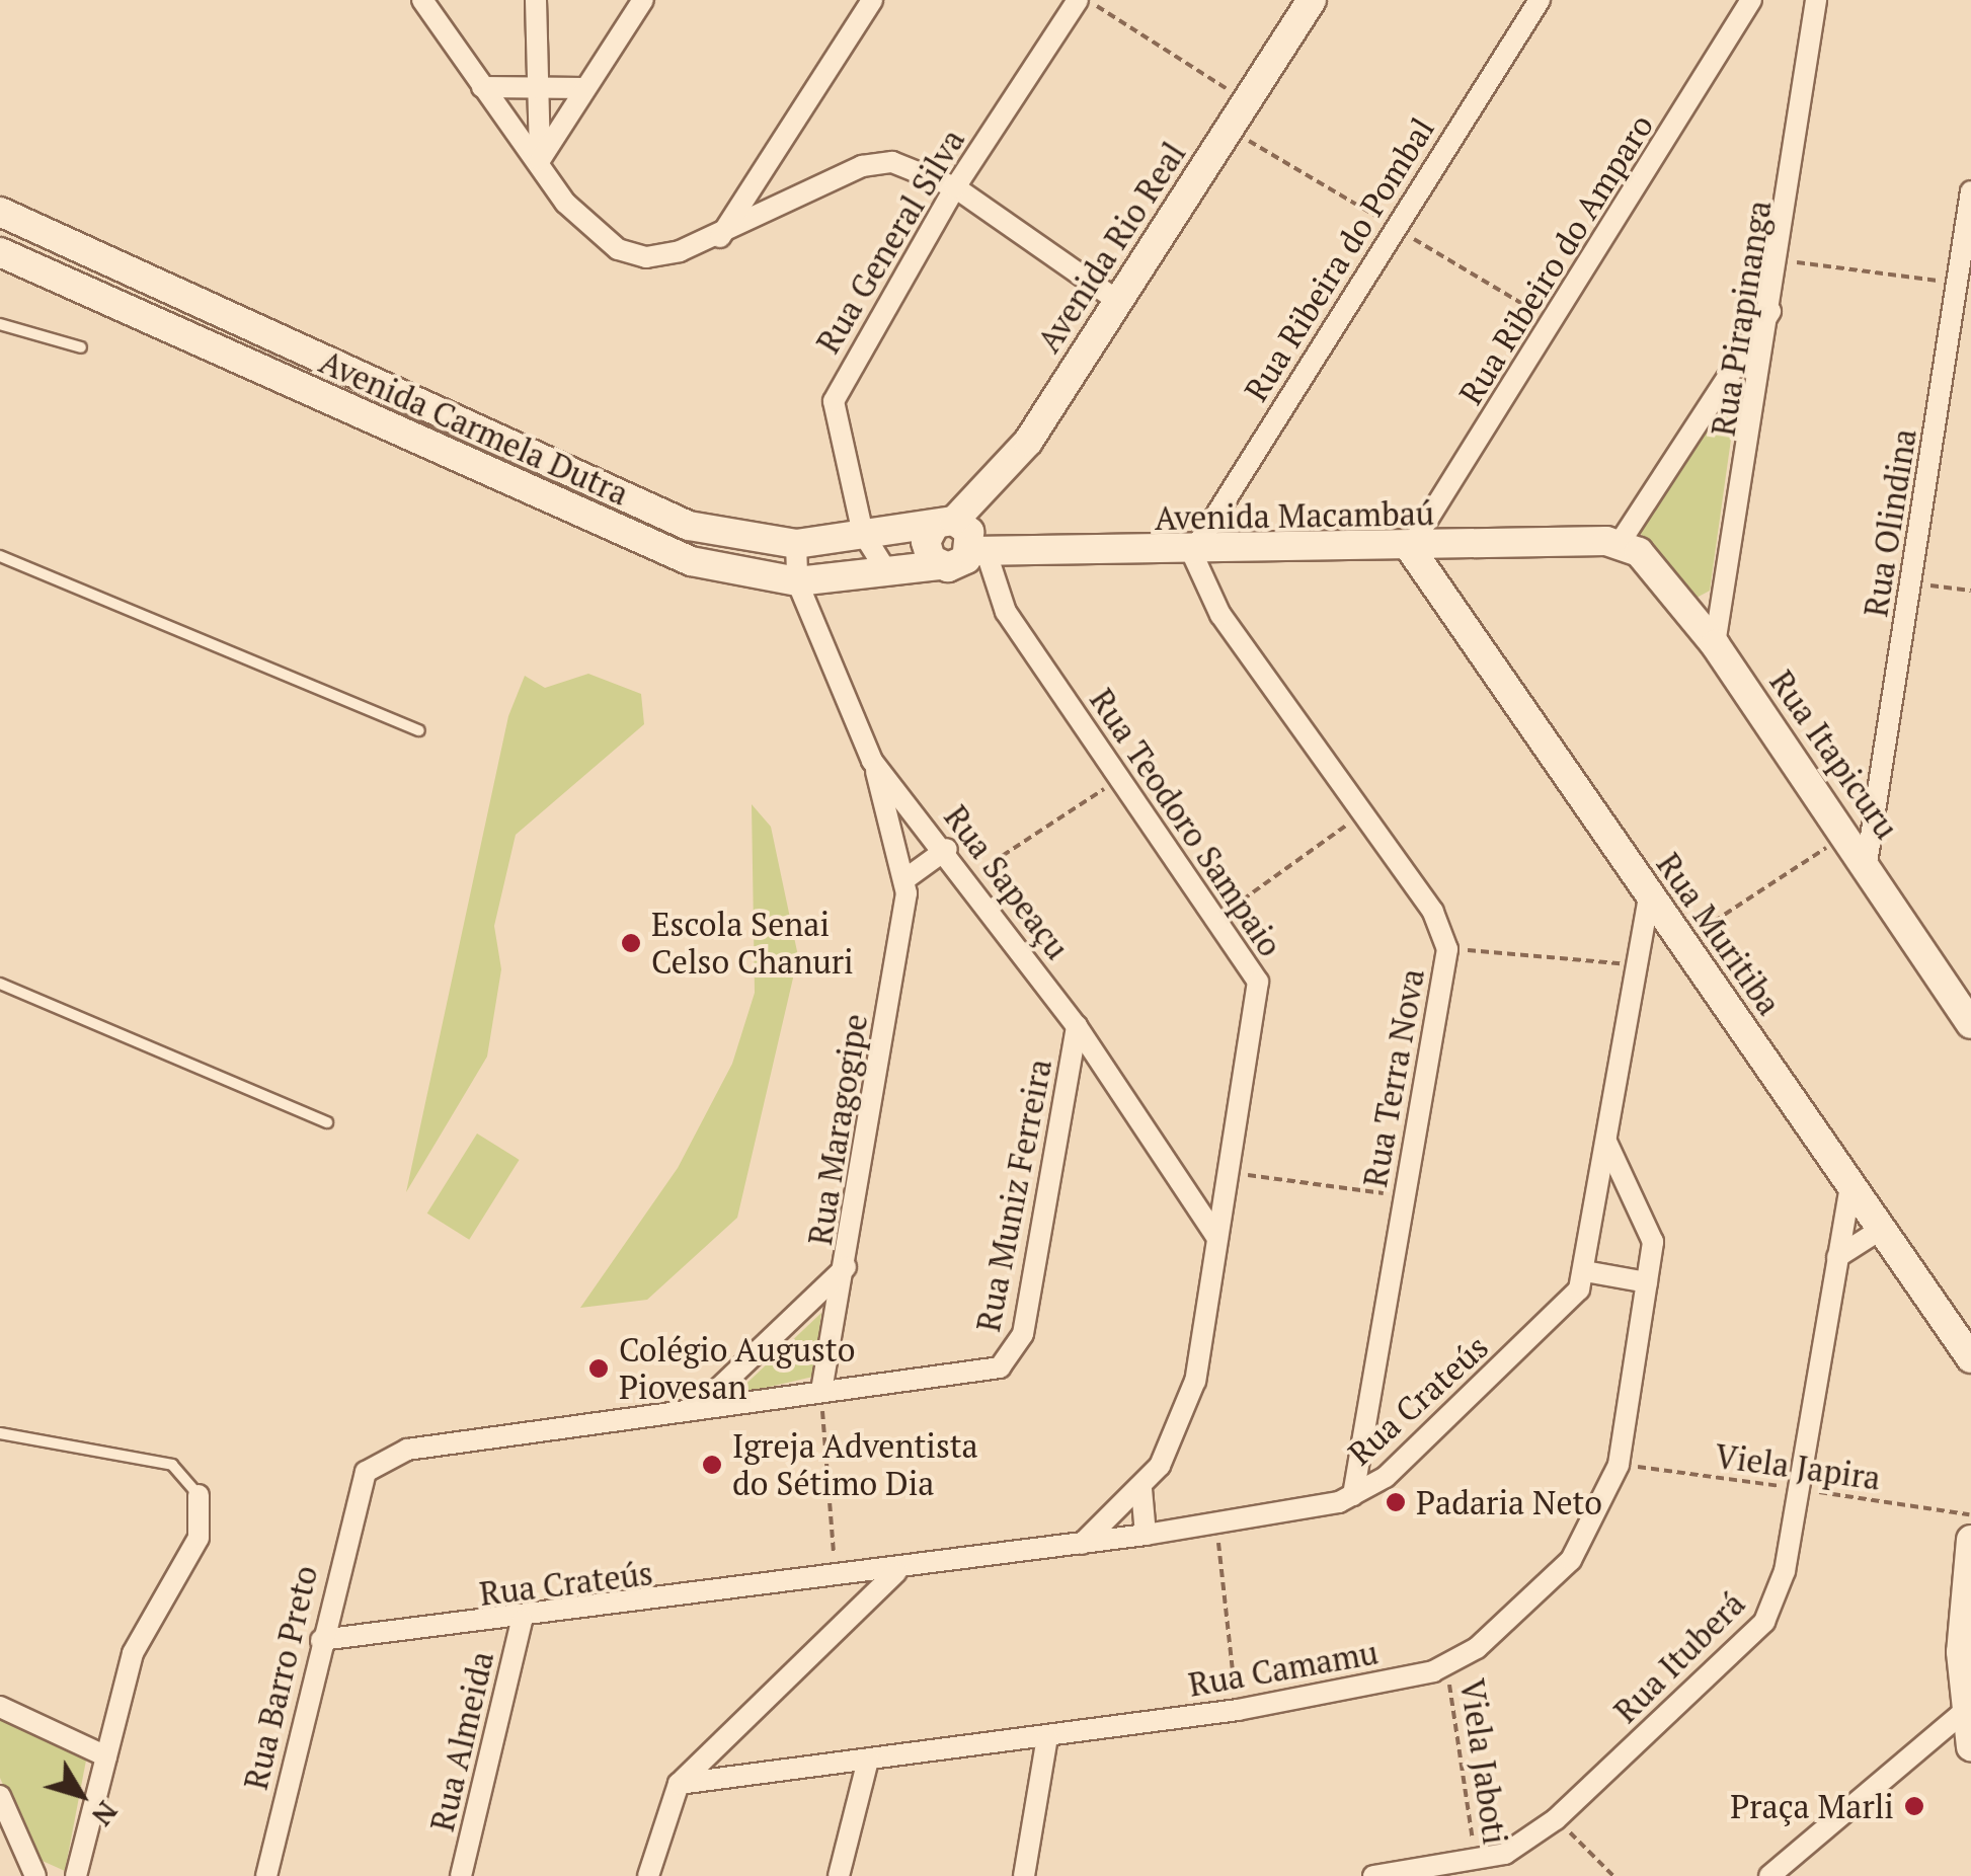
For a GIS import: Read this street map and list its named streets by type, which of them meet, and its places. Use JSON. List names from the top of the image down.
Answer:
{
  "streets": {
    "street": [
      "Rua General Silva",
      "Avenida Rio Real",
      "Rua Ribeira do Pombal",
      "Rua Ribeiro do Amparo",
      "Rua Pirapinanga",
      "Avenida Carmela Dutra",
      "Avenida Macambaú",
      "Rua Olindina",
      "Rua Itapicuru",
      "Rua Teodoro Sampaio",
      "Rua Sapeaçu",
      "Rua Muritiba",
      "Rua Terra Nova",
      "Rua Maragogipe",
      "Rua Muniz Ferreira",
      "Rua Crateús",
      "Rua Ituberá",
      "Rua Camamu",
      "Rua Barro Preto",
      "Rua Almeida"
    ],
    "path": ["Viela Japira", "Viela Jaboti"]
  },
  "crossings": [
    ["Rua General Silva", "Avenida Carmela Dutra"],
    ["Avenida Rio Real", "Avenida Carmela Dutra"],
    ["Avenida Rio Real", "Avenida Macambaú"],
    ["Avenida Rio Real", "Rua Teodoro Sampaio"],
    ["Rua Ribeira do Pombal", "Avenida Macambaú"],
    ["Rua Ribeira do Pombal", "Rua Terra Nova"],
    ["Rua Ribeiro do Amparo", "Avenida Macambaú"],
    ["Rua Ribeiro do Amparo", "Rua Muritiba"],
    ["Rua Pirapinanga", "Rua Itapicuru"],
    ["Avenida Carmela Dutra", "Avenida Macambaú"],
    ["Avenida Carmela Dutra", "Rua Teodoro Sampaio"],
    ["Avenida Carmela Dutra", "Rua Sapeaçu"],
    ["Avenida Macambaú", "Rua Itapicuru"],
    ["Avenida Macambaú", "Rua Teodoro Sampaio"],
    ["Avenida Macambaú", "Rua Muritiba"],
    ["Avenida Macambaú", "Rua Terra Nova"],
    ["Rua Olindina", "Rua Itapicuru"],
    ["Rua Teodoro Sampaio", "Rua Sapeaçu"],
    ["Rua Teodoro Sampaio", "Rua Crateús"],
    ["Rua Sapeaçu", "Rua Maragogipe"],
    ["Rua Sapeaçu", "Rua Muniz Ferreira"],
    ["Rua Muritiba", "Rua Crateús"],
    ["Rua Muritiba", "Rua Ituberá"],
    ["Rua Terra Nova", "Rua Crateús"],
    ["Rua Maragogipe", "Rua Muniz Ferreira"],
    ["Rua Muniz Ferreira", "Rua Barro Preto"],
    ["Rua Crateús", "Rua Camamu"],
    ["Rua Crateús", "Rua Barro Preto"],
    ["Rua Crateús", "Rua Almeida"],
    ["Viela Japira", "Rua Ituberá"],
    ["Viela Japira", "Rua Camamu"],
    ["Rua Ituberá", "Viela Jaboti"],
    ["Rua Camamu", "Viela Jaboti"]
  ],
  "places": [
    "Escola Senai Celso Chanuri",
    "Colégio Augusto Piovesan",
    "Igreja Adventista do Sétimo Dia",
    "Padaria Neto",
    "Praça Marli"
  ],
  "north": "bottom right"
}
